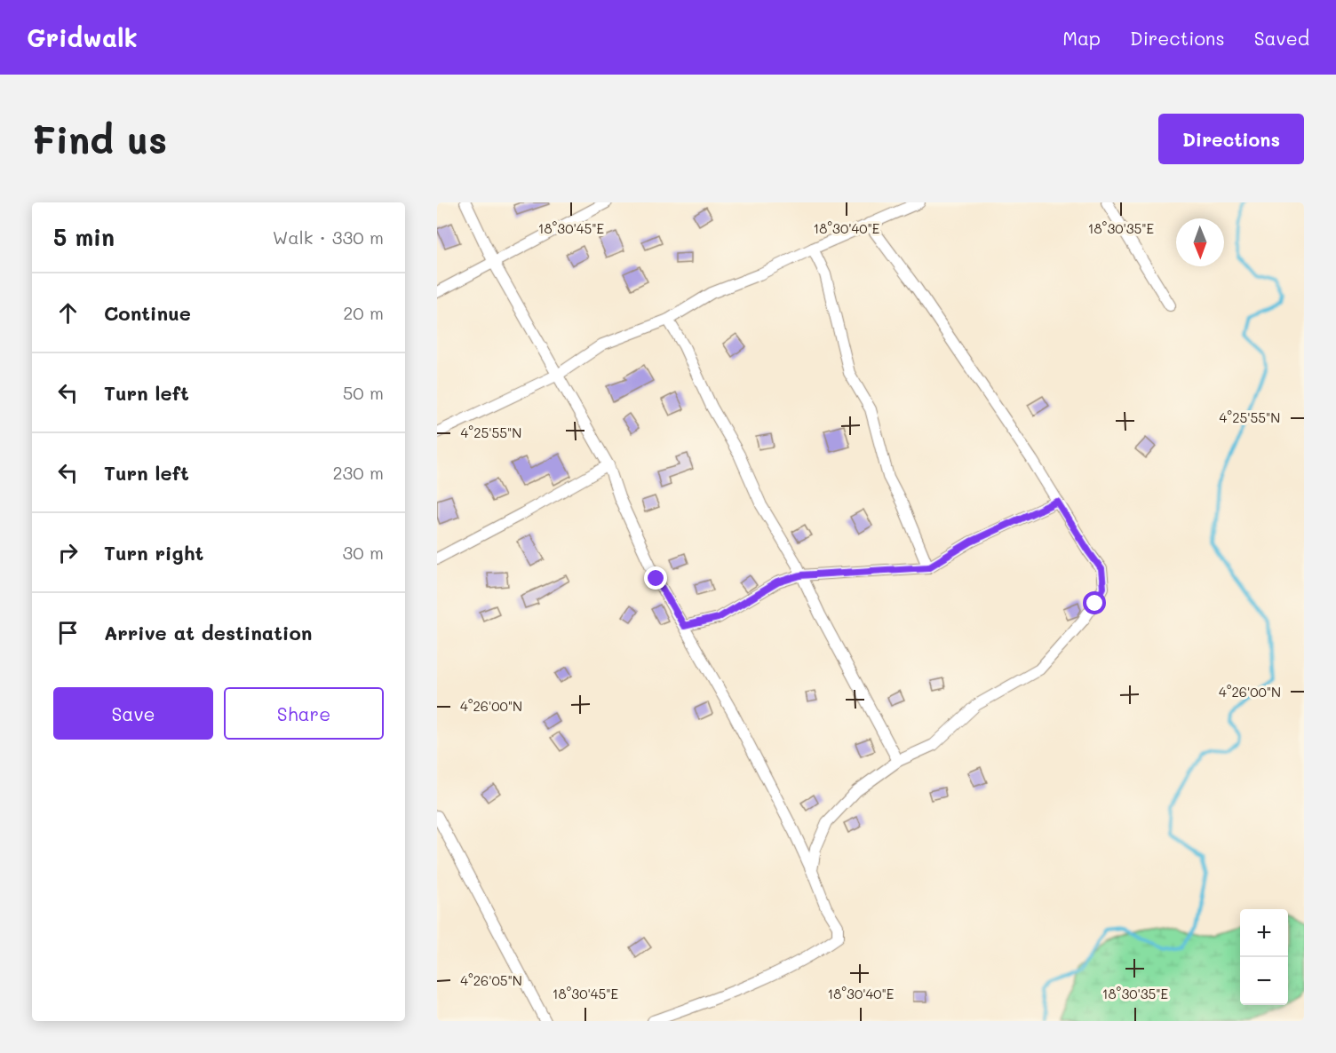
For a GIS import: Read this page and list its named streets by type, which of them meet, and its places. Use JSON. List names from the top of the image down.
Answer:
{
  "north": "bottom",
  "page": {
    "header": "Gridwalk",
    "nav": ["Map", "Directions", "Saved"],
    "buttons": [
      "Directions",
      ["Save", "Share"]
    ],
    "title": "Find us",
    "heading": ["5 min", "Walk · 330 m"],
    "list": [
      ["Continue", "20 m"],
      ["Turn left", "50 m"],
      ["Turn left", "230 m"],
      ["Turn right", "30 m"],
      "Arrive at destination"
    ],
    "map_buttons": ["+", "−"]
  },
  "coordinates": [
    "18°30'45\"E",
    "18°30'40\"E",
    "18°30'35\"E",
    "4°25'55\"N",
    "4°26'00\"N",
    "4°26'05\"N"
  ]
}
